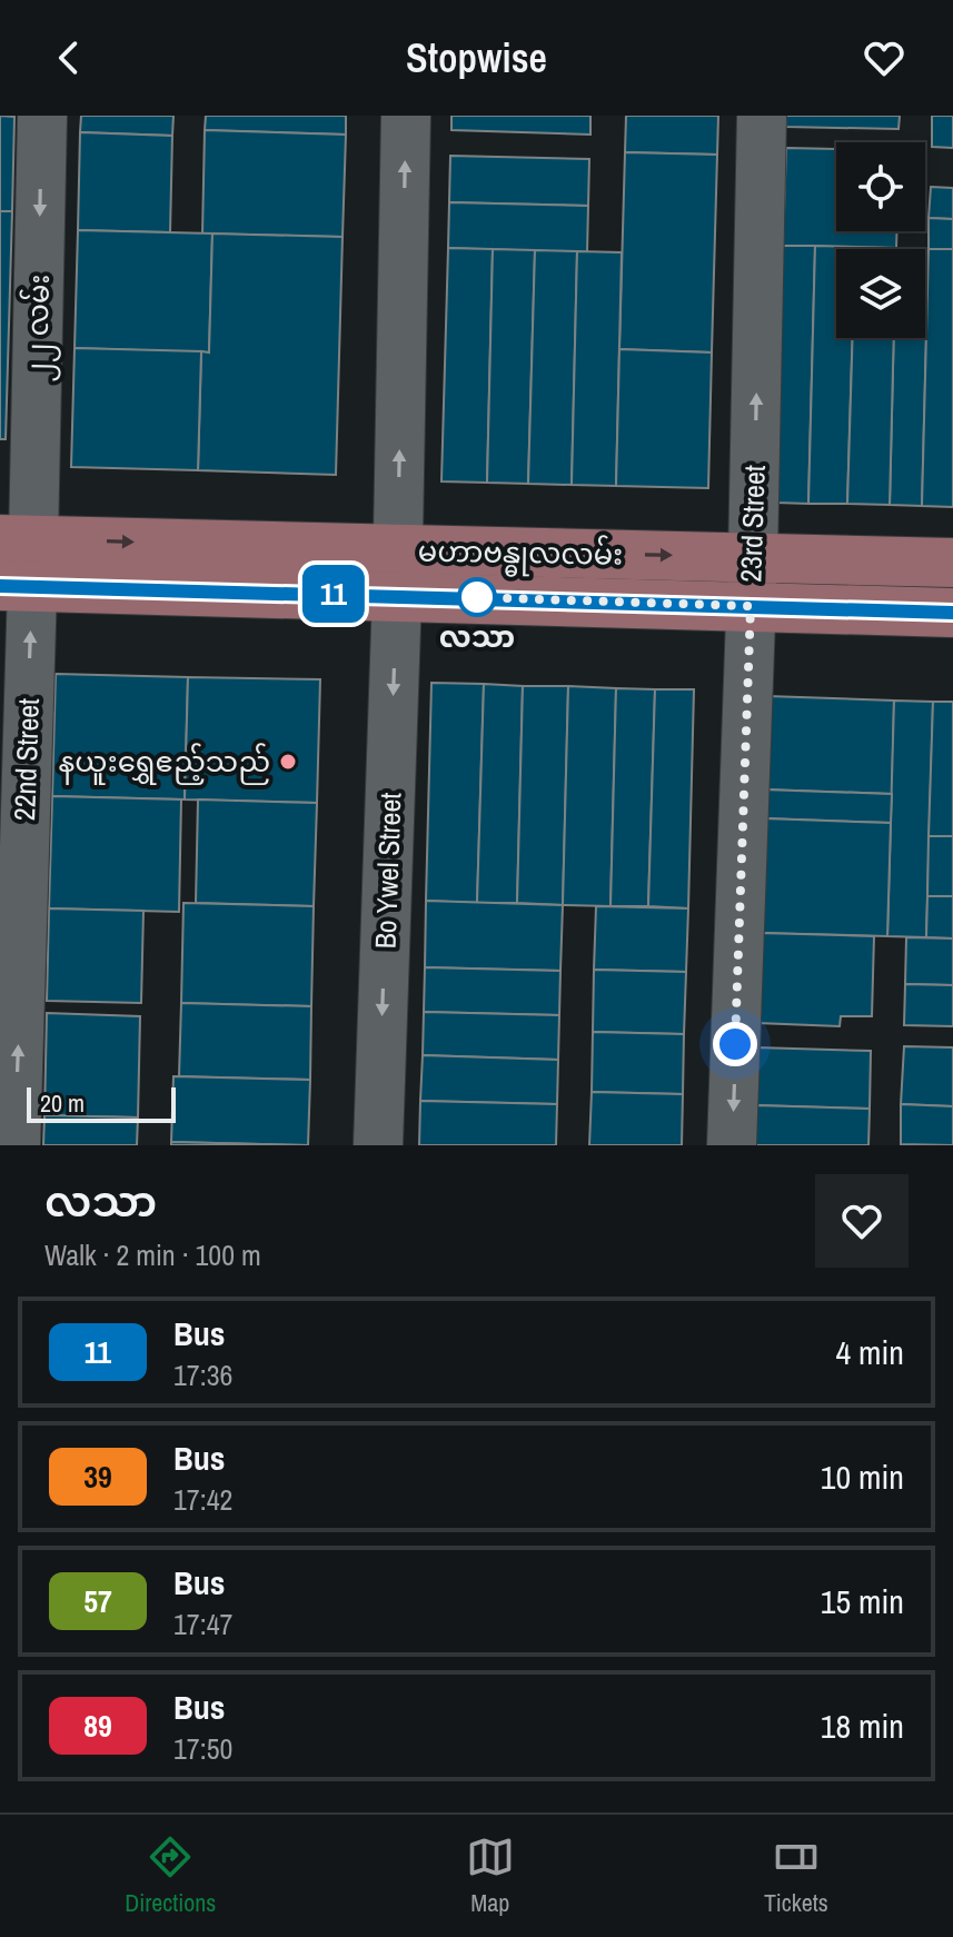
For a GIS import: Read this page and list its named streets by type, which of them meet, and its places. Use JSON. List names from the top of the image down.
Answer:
{
  "streets": {
    "main road": ["မဟာဗန္ဓုလလမ်း"],
    "street": [
      "၂၂ လမ်း",
      "23rd Street",
      "22nd Street",
      "Bo Ywel Street"
    ]
  },
  "crossings": [
    ["၂၂ လမ်း", "မဟာဗန္ဓုလလမ်း"],
    ["23rd Street", "မဟာဗန္ဓုလလမ်း"],
    ["မဟာဗန္ဓုလလမ်း", "22nd Street"],
    ["မဟာဗန္ဓုလလမ်း", "Bo Ywel Street"]
  ],
  "one_way": ["၂၂ လမ်း", "22nd Street"],
  "places": ["လသာ", "နယူးရွှေဧည့်သည်"],
  "lines": ["bus line 11"],
  "scale_bar": "20 m",
  "page": {
    "header": "Stopwise",
    "on_map": "11",
    "scale": "20 m",
    "heading": ["လသာ", "Walk · 2 min · 100 m"],
    "list": [
      {
        "mark": "11",
        "name": "Bus",
        "note": "17:36",
        "value": "4 min"
      },
      {
        "mark": "39",
        "name": "Bus",
        "note": "17:42",
        "value": "10 min"
      },
      {
        "mark": "57",
        "name": "Bus",
        "note": "17:47",
        "value": "15 min"
      },
      {
        "mark": "89",
        "name": "Bus",
        "note": "17:50",
        "value": "18 min"
      }
    ],
    "tabs": ["Directions", "Map", "Tickets"]
  }
}
